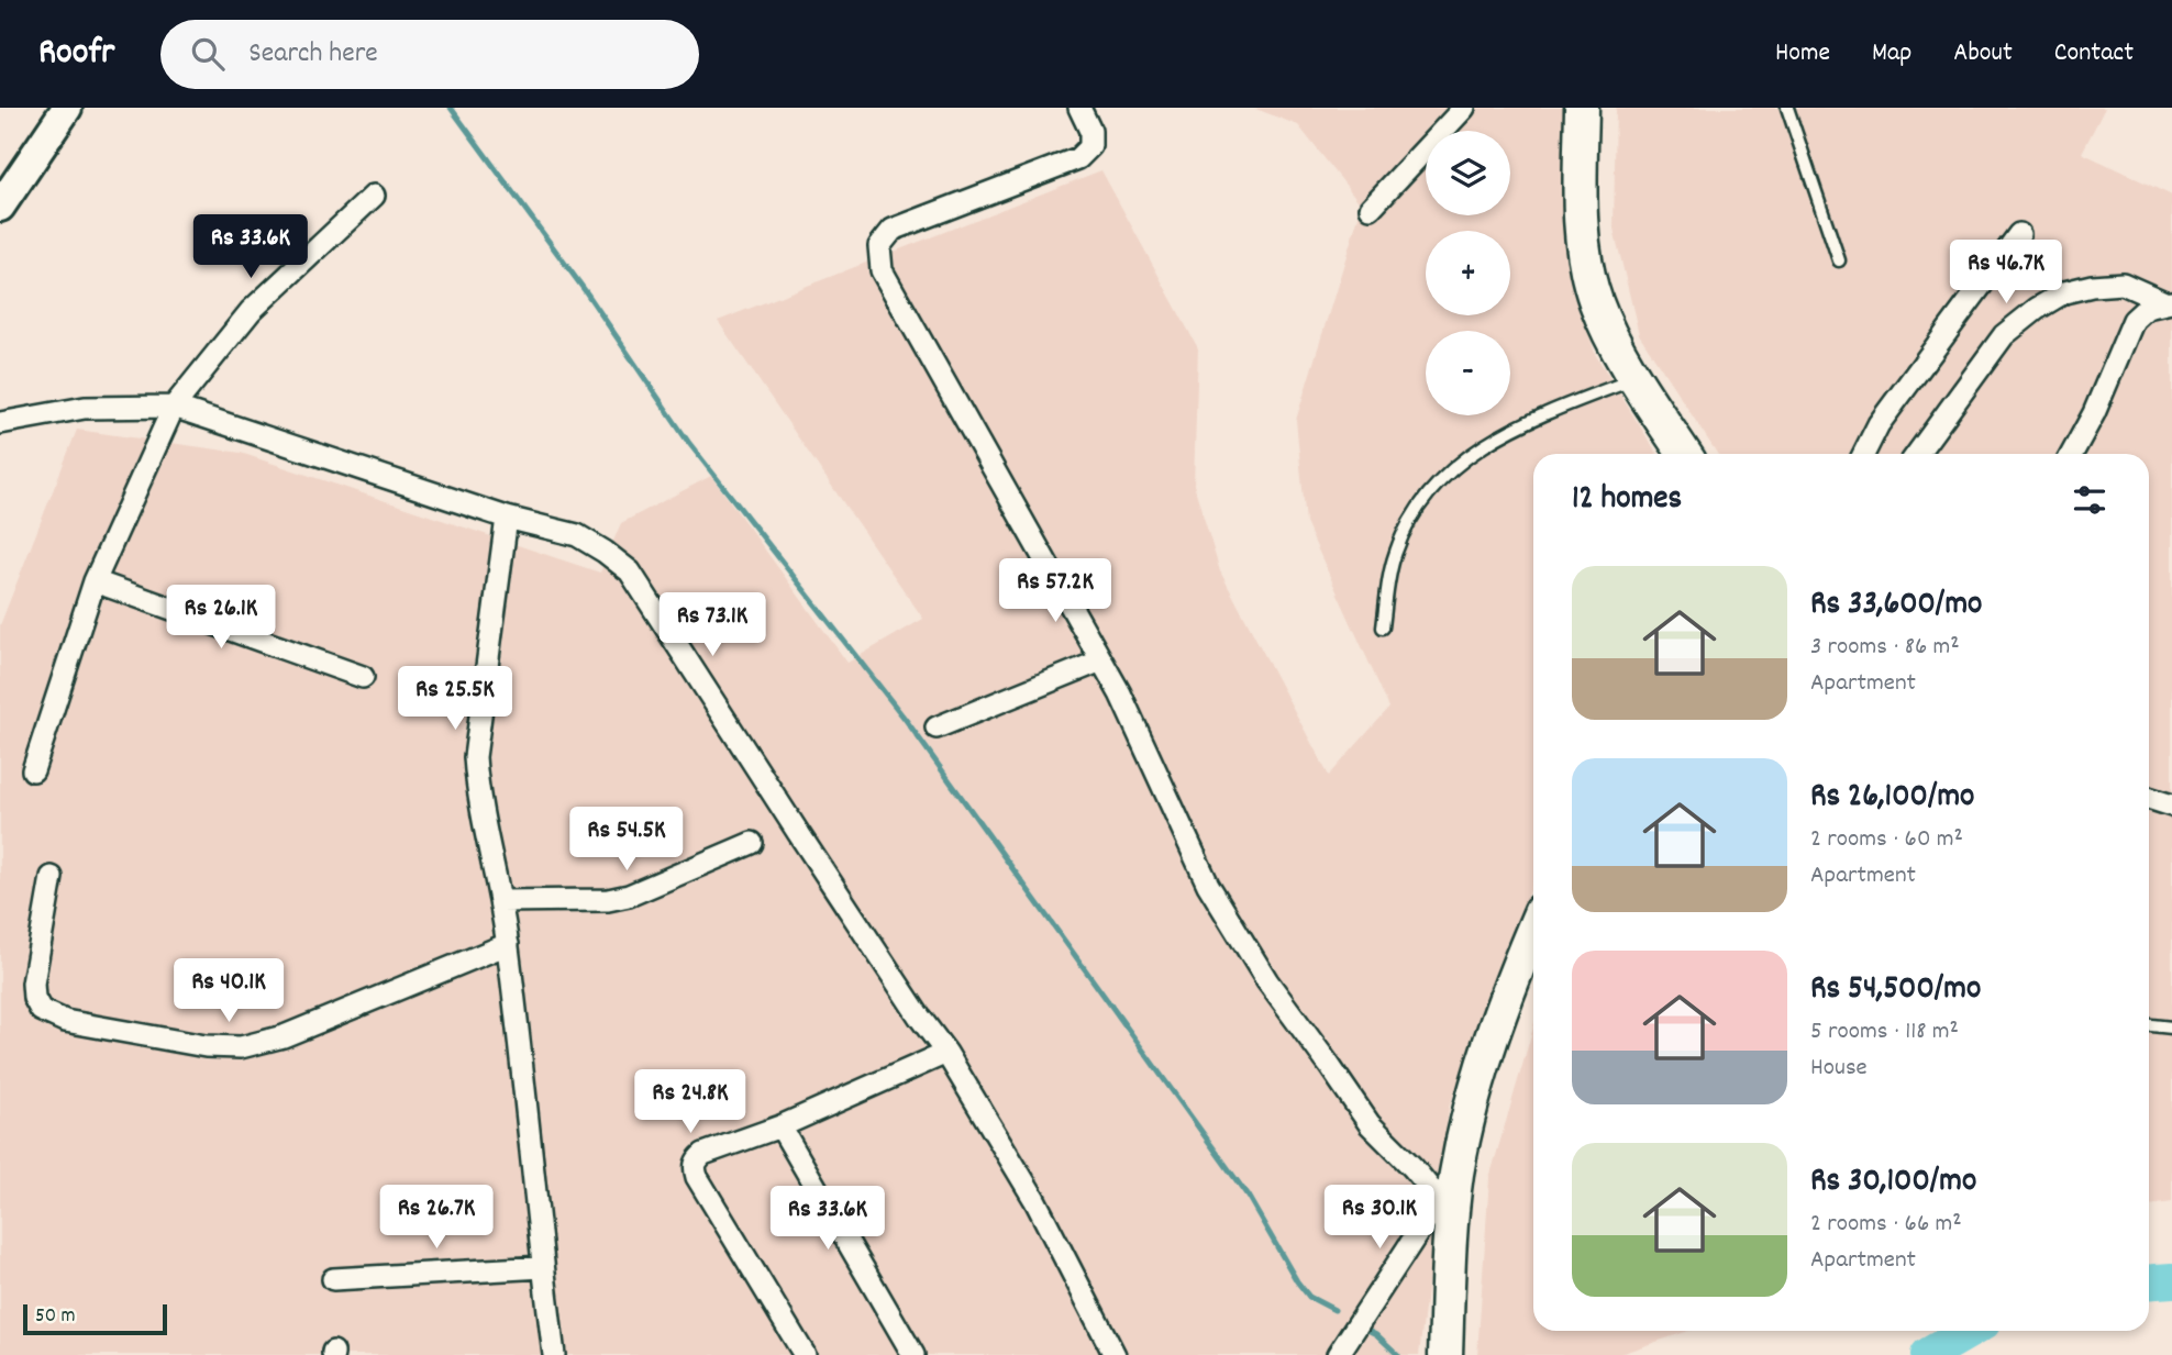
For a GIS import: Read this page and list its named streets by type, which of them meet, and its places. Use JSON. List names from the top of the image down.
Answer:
{
  "scale_bar": "50 m",
  "page": {
    "header": "Roofr",
    "search": "Search here",
    "nav": [
      "Home",
      "Map",
      "About",
      "Contact"
    ],
    "map_buttons": ["+", "−"],
    "price": [
      "Rs 33.6K",
      "Rs 46.7K",
      "Rs 57.2K",
      "Rs 26.1K",
      "Rs 73.1K",
      "Rs 25.5K",
      "Rs 54.5K",
      "Rs 40.1K",
      "Rs 24.8K",
      "Rs 26.7K",
      "Rs 30.1K",
      "Rs 33.6K"
    ],
    "heading": "12 homes",
    "list": [
      {
        "name": "Rs 33,600/mo",
        "note": "3 rooms · 86 m² · Apartment"
      },
      {
        "name": "Rs 26,100/mo",
        "note": "2 rooms · 60 m² · Apartment"
      },
      {
        "name": "Rs 54,500/mo",
        "note": "5 rooms · 118 m² · House"
      },
      {
        "name": "Rs 30,100/mo",
        "note": "2 rooms · 66 m² · Apartment"
      }
    ],
    "scale": "50 m"
  }
}
